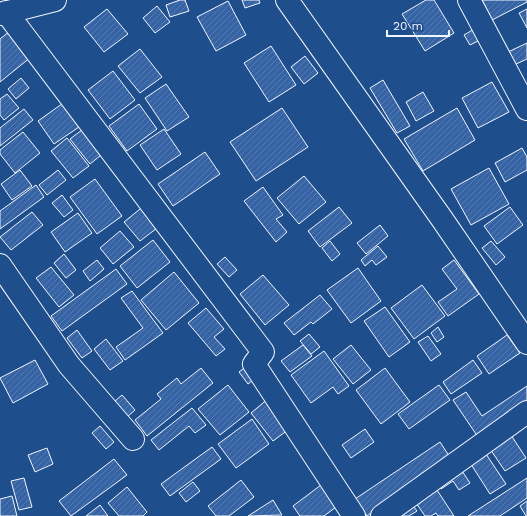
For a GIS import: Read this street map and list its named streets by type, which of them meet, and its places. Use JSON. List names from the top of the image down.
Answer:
{
  "scale_bar": "20 m"
}
